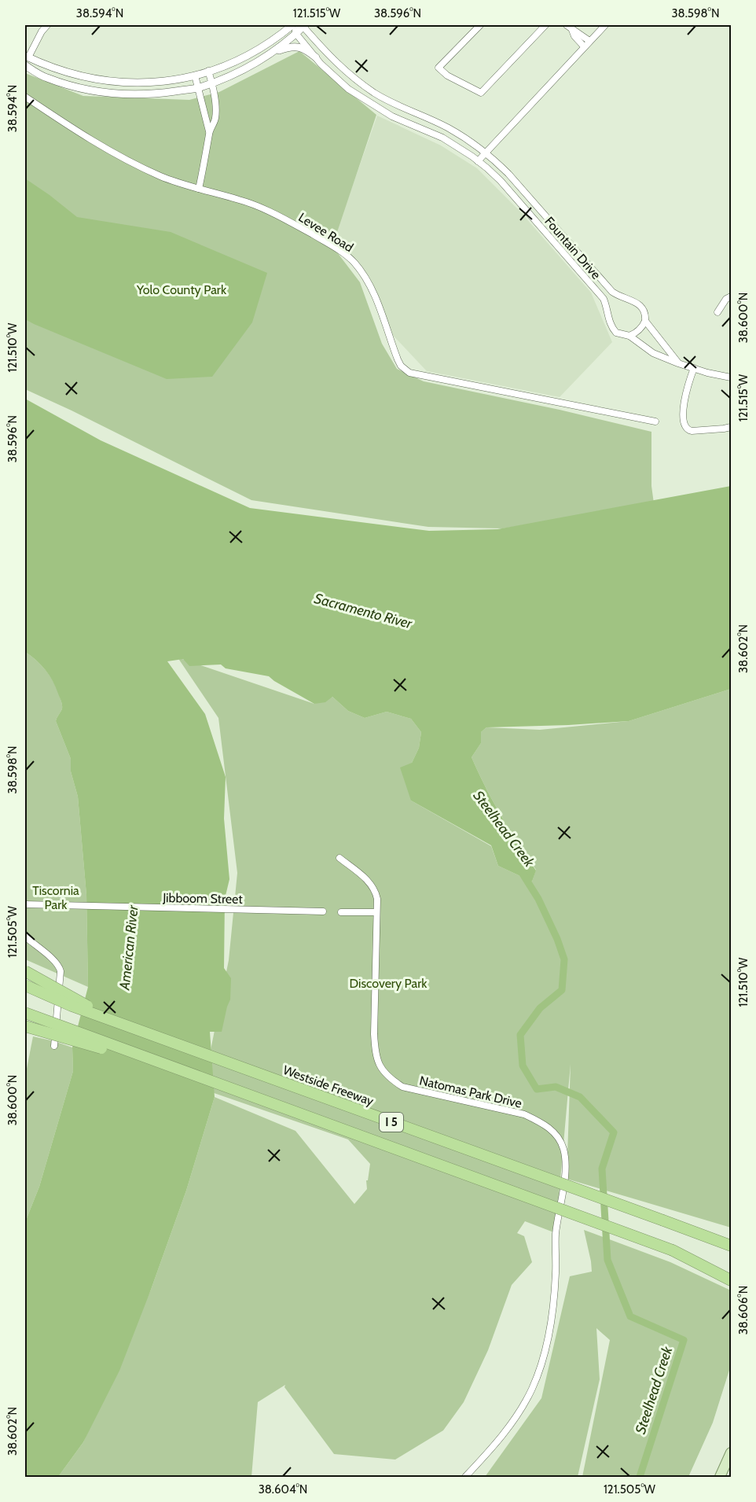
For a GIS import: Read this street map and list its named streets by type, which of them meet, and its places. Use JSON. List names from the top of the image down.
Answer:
{
  "streets": {
    "highway": ["Westside Freeway", "I 5"],
    "street": [
      "Levee Road",
      "Fountain Drive",
      "Jibboom Street",
      "Natomas Park Drive"
    ]
  },
  "water": ["Sacramento River", "Steelhead Creek", "American River"],
  "parks": ["Yolo County Park", "Tiscornia Park", "Discovery Park"],
  "coordinates": [
    "38.594°N",
    "121.515°W",
    "38.596°N",
    "38.598°N",
    "38.600°N",
    "121.510°W",
    "38.602°N",
    "121.505°W",
    "38.606°N",
    "38.604°N"
  ]
}
